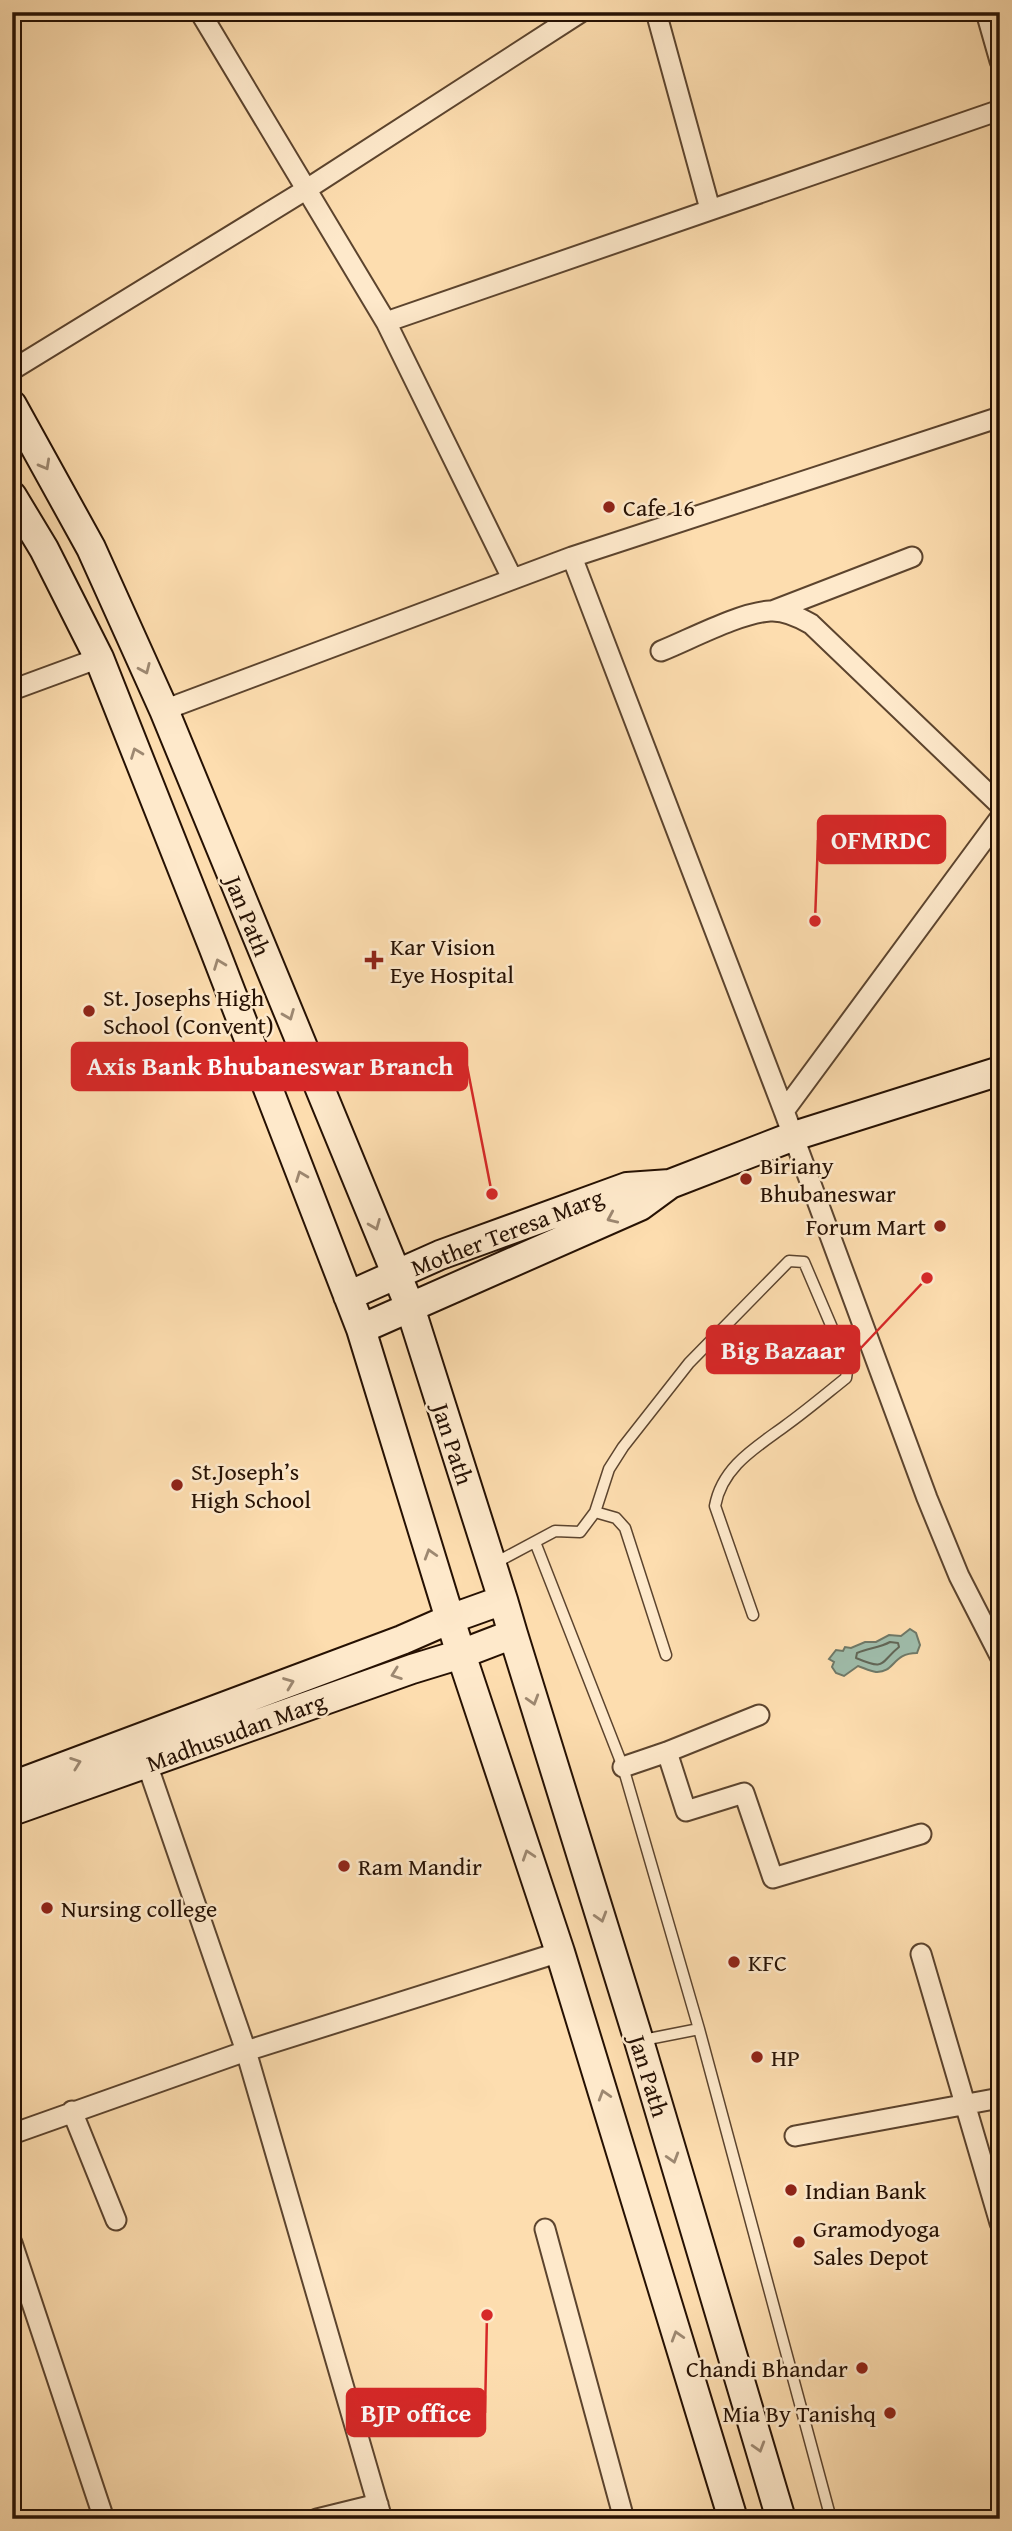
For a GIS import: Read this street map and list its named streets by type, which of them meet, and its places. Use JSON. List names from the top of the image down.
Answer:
{
  "streets": {
    "main road": ["Jan Path", "Mother Teresa Marg", "Madhusudan Marg"]
  },
  "crossings": [
    ["Jan Path", "Mother Teresa Marg"],
    ["Jan Path", "Madhusudan Marg"]
  ],
  "places": {
    "other": [
      "Cafe 16",
      "OFMRDC",
      "St. Josephs High School (Convent)",
      "Biriany Bhubaneswar",
      "Axis Bank Bhubaneswar Branch",
      "Forum Mart",
      "Big Bazaar",
      "St.Joseph’s High School",
      "Ram Mandir",
      "Nursing college",
      "KFC",
      "HP",
      "Indian Bank",
      "Gramodyoga Sales Depot",
      "BJP office",
      "Chandi Bhandar",
      "Mia By Tanishq"
    ],
    "health": ["Kar Vision Eye Hospital"]
  }
}
